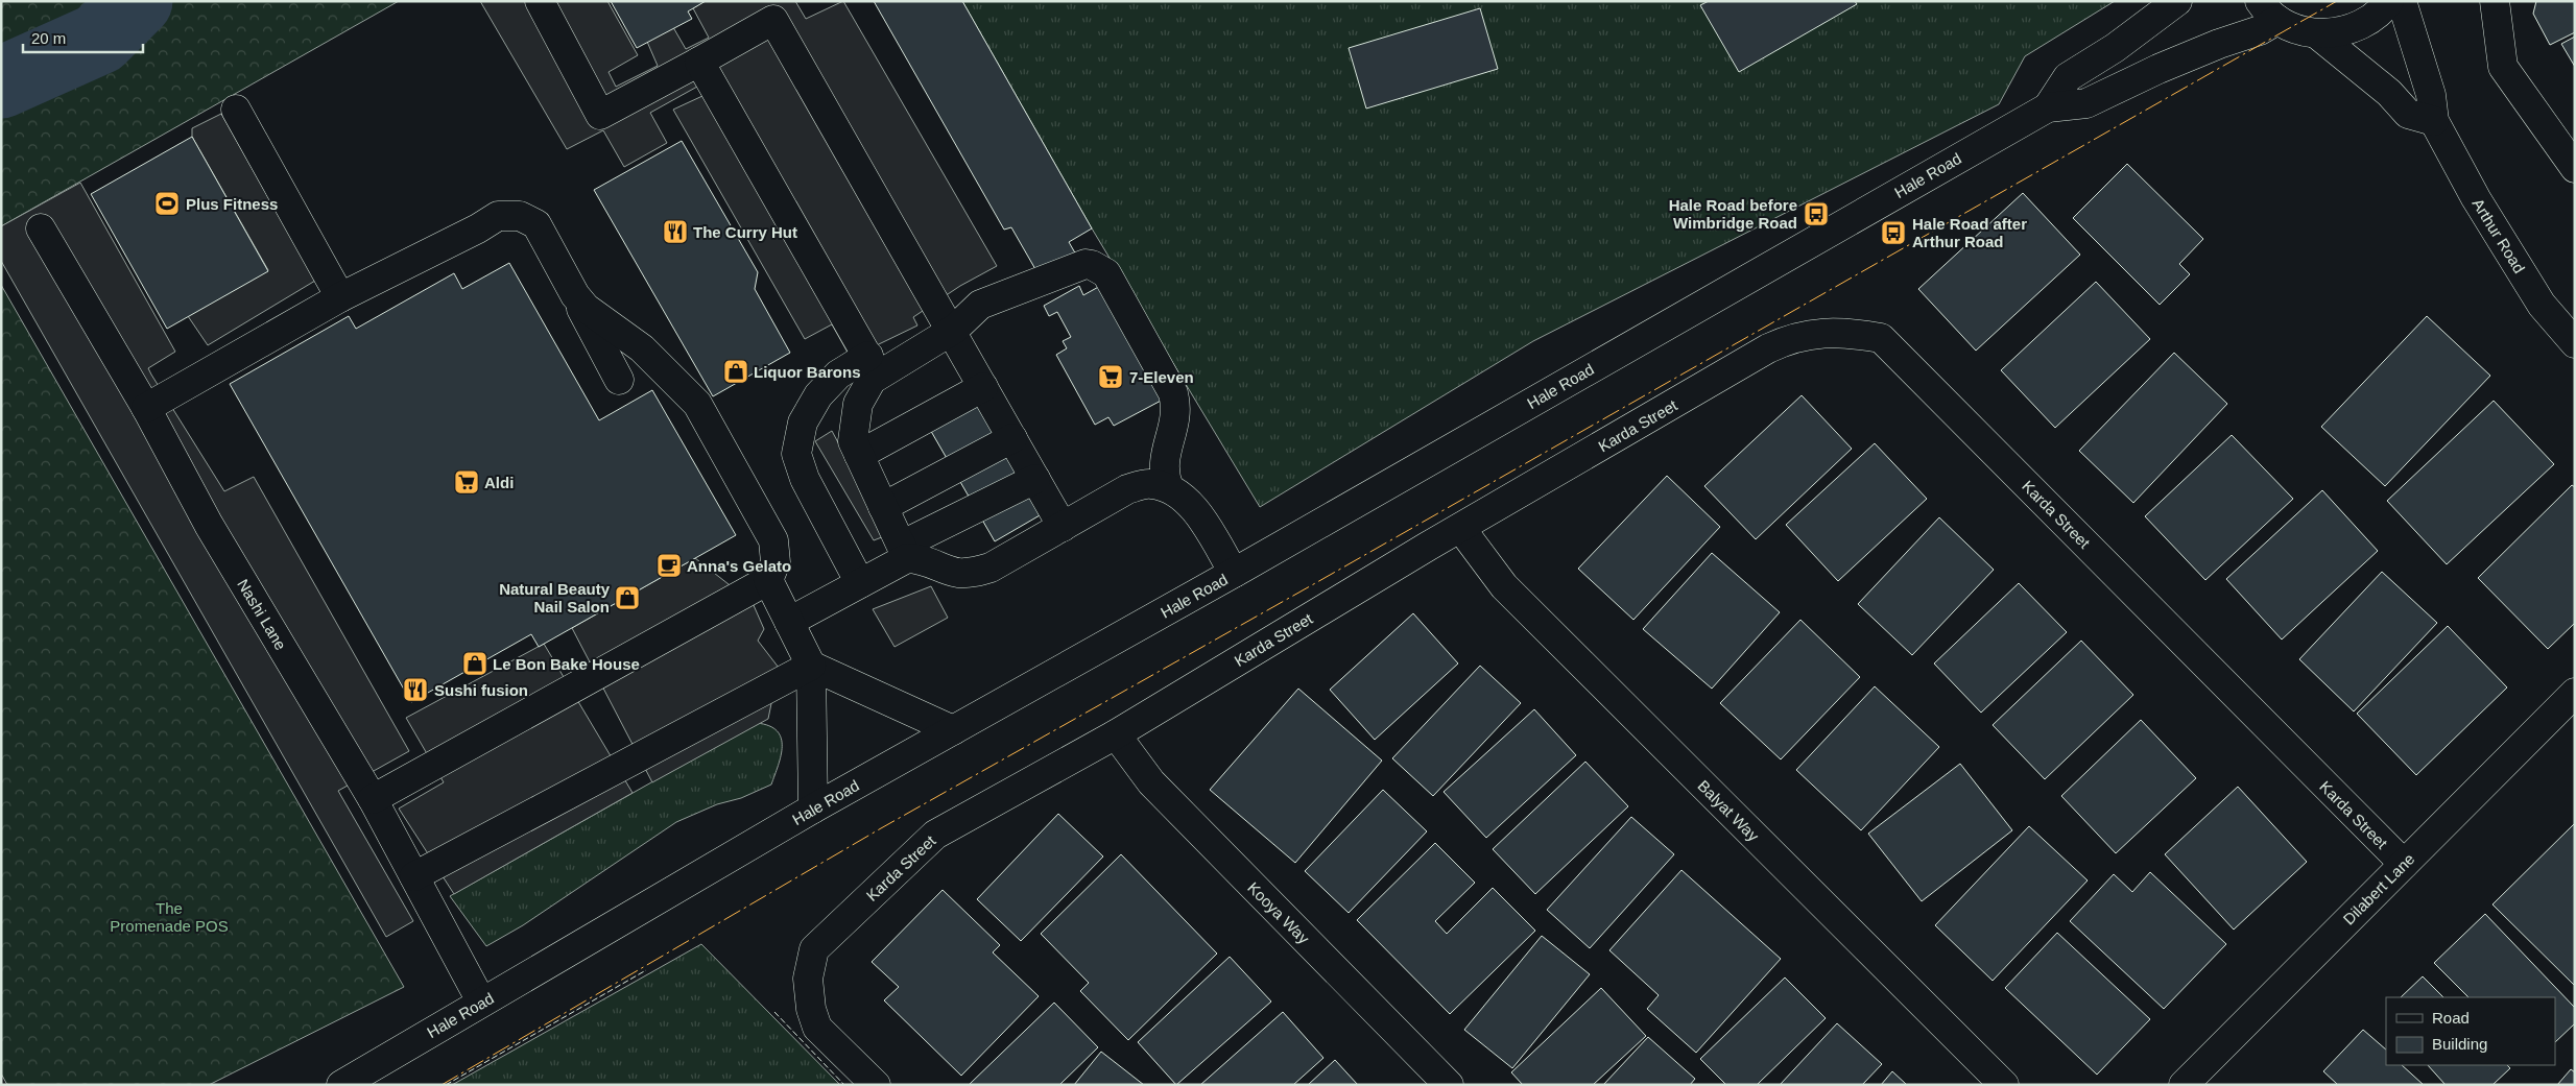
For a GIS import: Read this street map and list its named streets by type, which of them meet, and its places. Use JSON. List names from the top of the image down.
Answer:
{
  "streets": {
    "street": [
      "Hale Road",
      "Arthur Road",
      "Karda Street",
      "Nashi Lane",
      "Balyat Way",
      "Dilabert Lane",
      "Kooya Way"
    ]
  },
  "crossings": [
    ["Hale Road", "Nashi Lane"],
    ["Karda Street", "Balyat Way"],
    ["Karda Street", "Dilabert Lane"],
    ["Karda Street", "Kooya Way"]
  ],
  "parks": ["The Promenade POS"],
  "places": {
    "sports": ["Plus Fitness"],
    "bus stop": ["Hale Road before Wimbridge Road", "Hale Road after Arthur Road"],
    "restaurant": ["The Curry Hut", "Sushi fusion"],
    "shop": ["Liquor Barons", "Natural Beauty Nail Salon", "Le Bon Bake House"],
    "supermarket": ["7-Eleven", "Aldi"],
    "cafe": ["Anna's Gelato"]
  },
  "legend": ["Road", "Building"],
  "scale_bar": "20 m"
}
